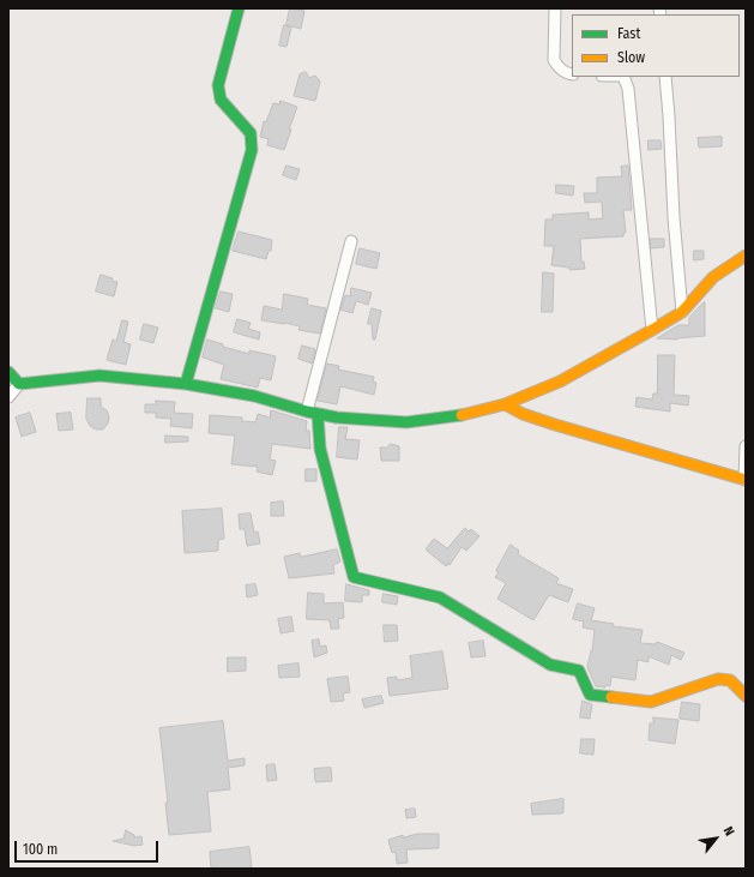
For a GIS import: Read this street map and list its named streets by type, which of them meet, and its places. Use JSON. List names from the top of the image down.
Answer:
{
  "legend": ["Fast", "Slow"],
  "scale_bar": "100 m",
  "north": "top right"
}
